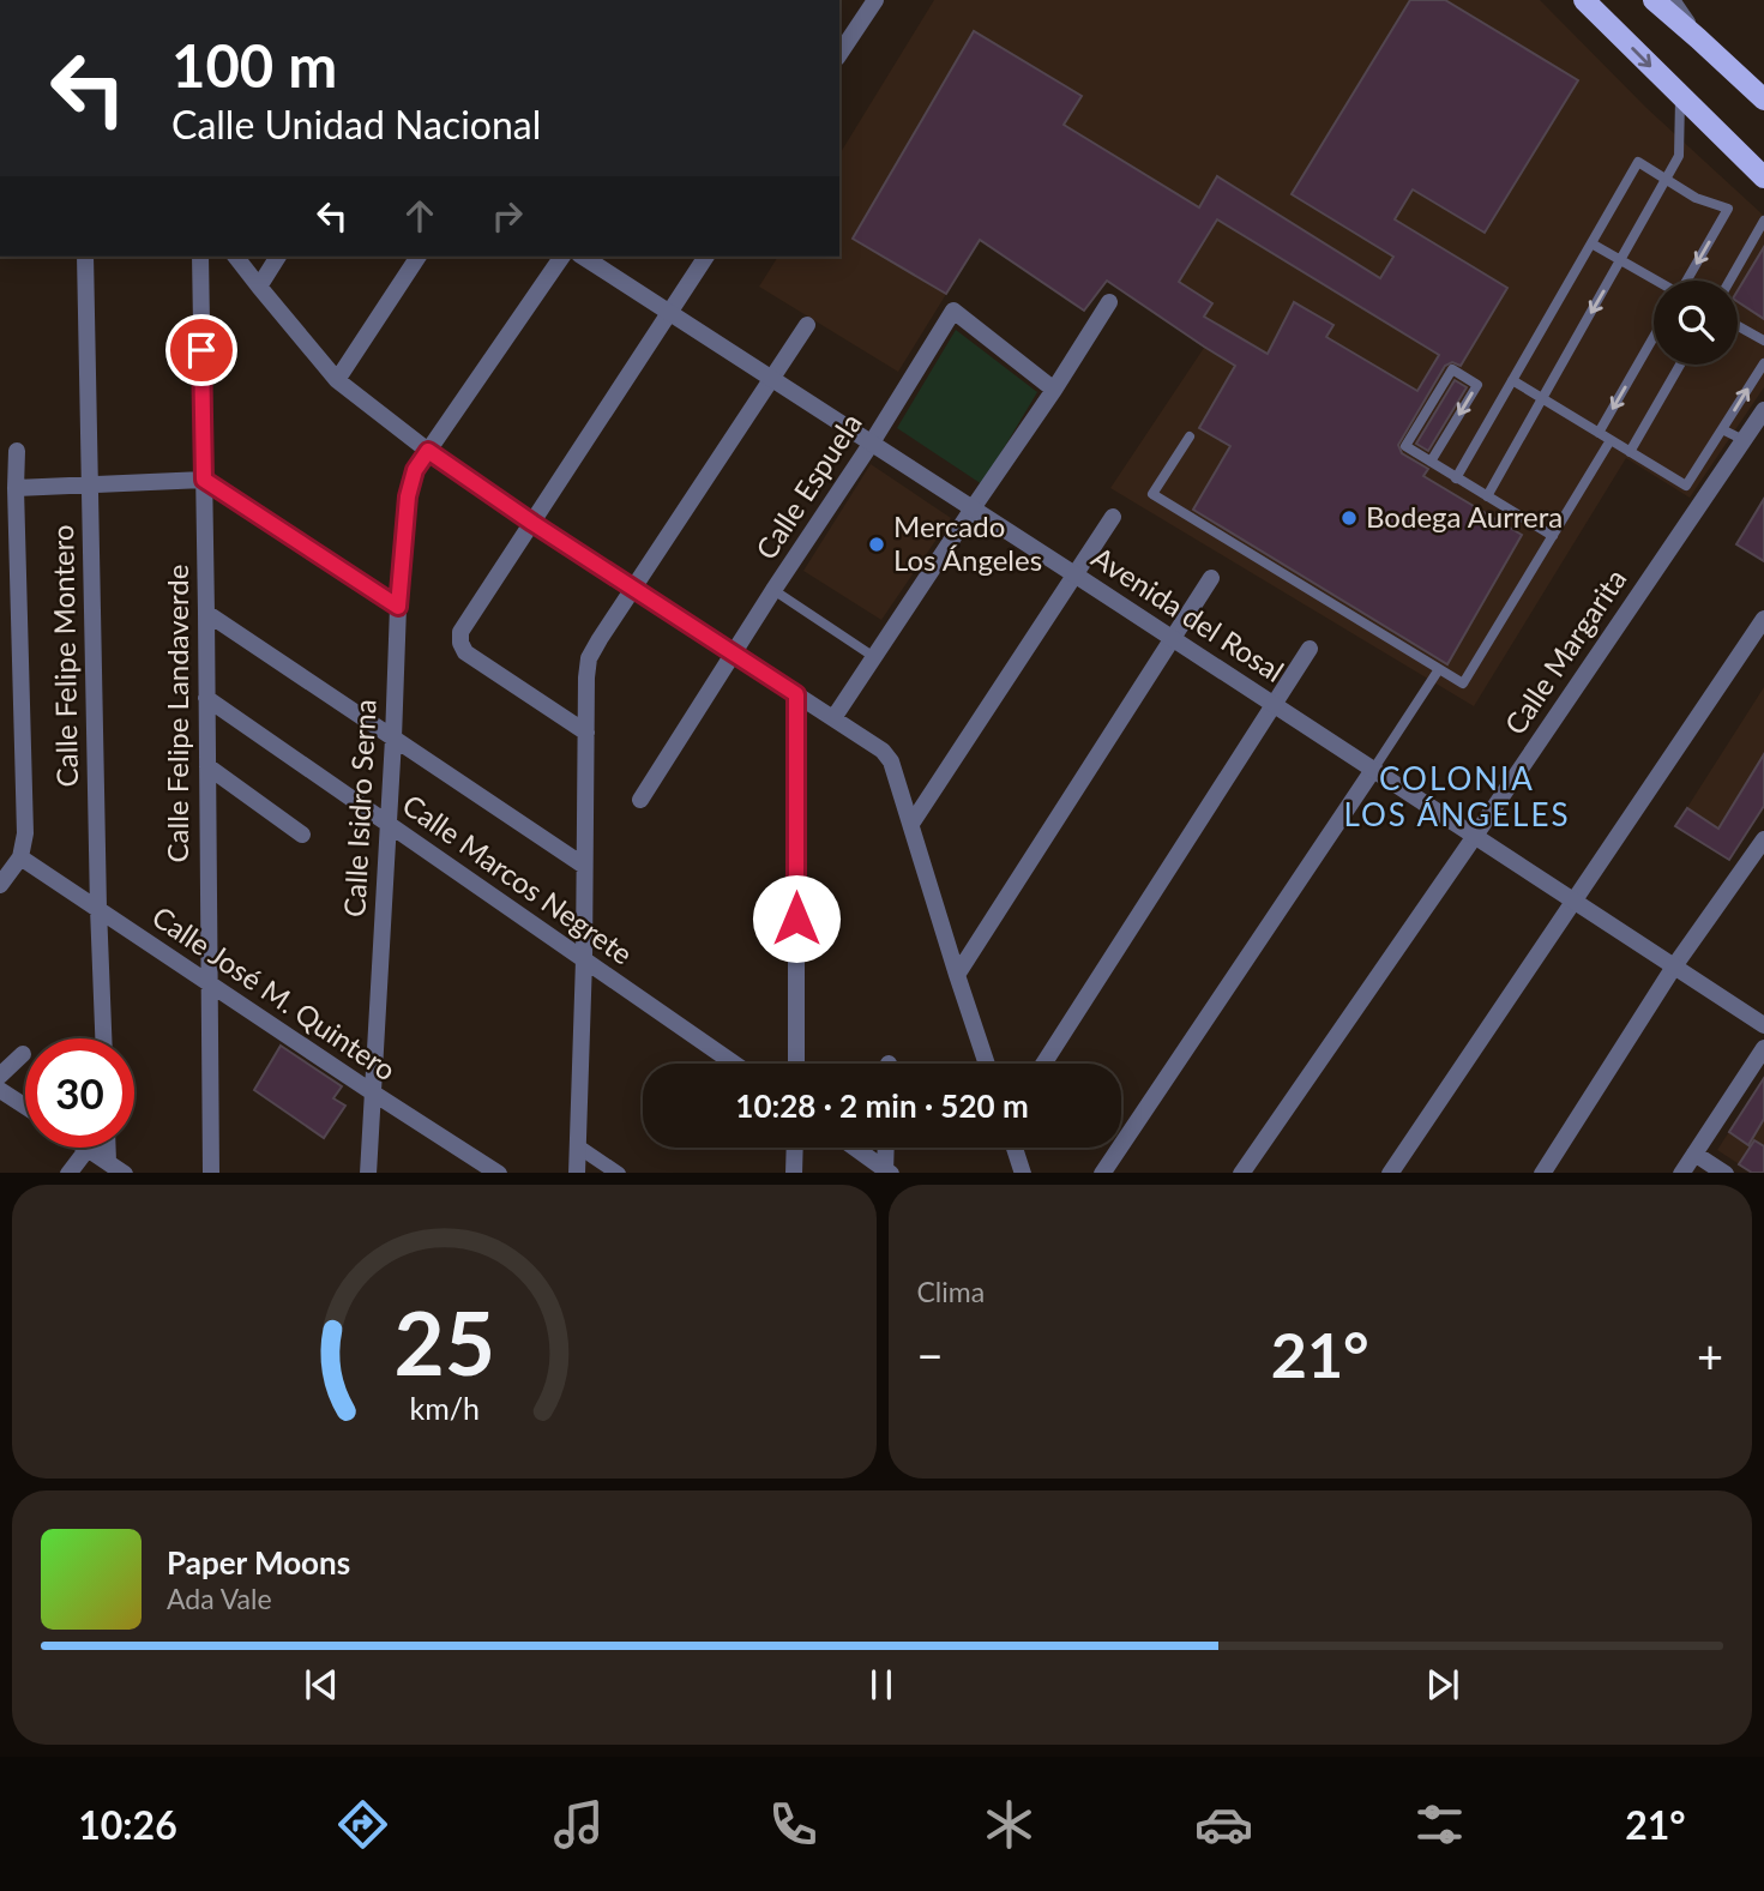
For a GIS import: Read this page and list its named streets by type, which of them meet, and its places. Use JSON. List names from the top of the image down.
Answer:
{
  "streets": {
    "street": [
      "Calle Espuela",
      "Avenida del Rosal",
      "Calle Margarita",
      "Calle Felipe Montero",
      "Calle Felipe Landaverde",
      "Calle Isidro Serna",
      "Calle Marcos Negrete",
      "Calle José M. Quintero"
    ]
  },
  "crossings": [
    ["Calle Espuela", "Avenida del Rosal"],
    ["Avenida del Rosal", "Calle Margarita"],
    ["Calle Felipe Montero", "Calle José M. Quintero"],
    ["Calle Felipe Landaverde", "Calle Marcos Negrete"],
    ["Calle Felipe Landaverde", "Calle José M. Quintero"],
    ["Calle Isidro Serna", "Calle Marcos Negrete"],
    ["Calle Isidro Serna", "Calle José M. Quintero"]
  ],
  "districts": ["COLONIA LOS ÁNGELES"],
  "places": ["Bodega Aurrera", "Mercado Los Ángeles"],
  "page": {
    "turn": ["100 m", "Calle Unidad Nacional"],
    "limit": "30",
    "trip": "10:28 · 2 min · 520 m",
    "tile": "Clima",
    "heat": ["−", "21°", "+"],
    "song": ["Paper Moons", "Ada Vale"],
    "tabs": ["10:26", "21°"],
    "gauge": ["25", "km/h"]
  }
}
